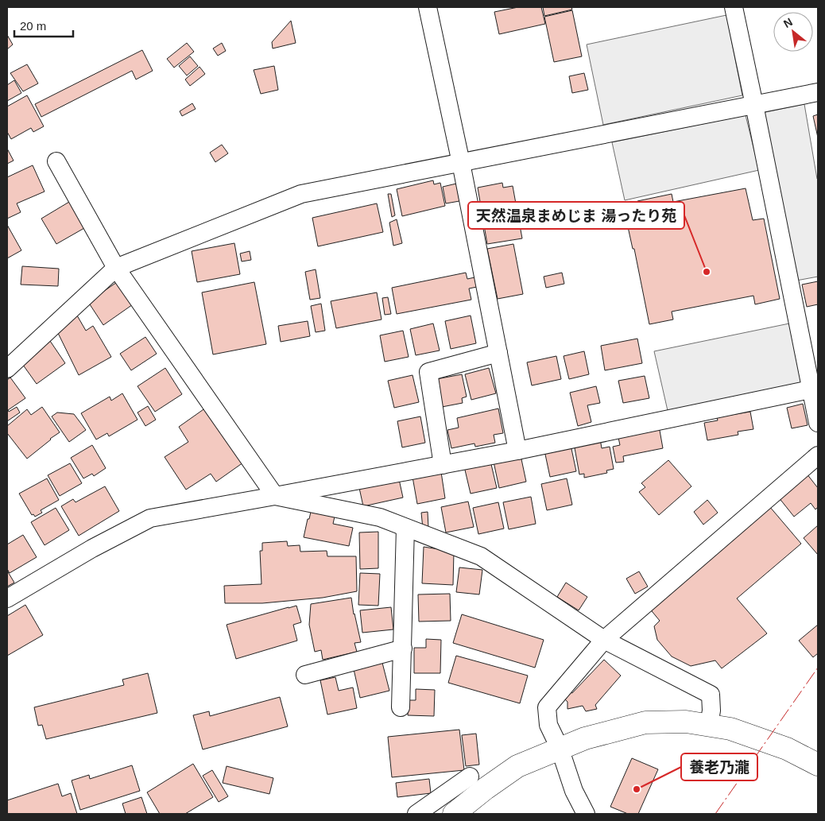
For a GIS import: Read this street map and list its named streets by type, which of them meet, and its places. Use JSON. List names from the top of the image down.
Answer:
{
  "places": ["天然温泉まめじま 湯ったり苑", "養老乃瀧"],
  "scale_bar": "20 m",
  "north": "top left"
}
